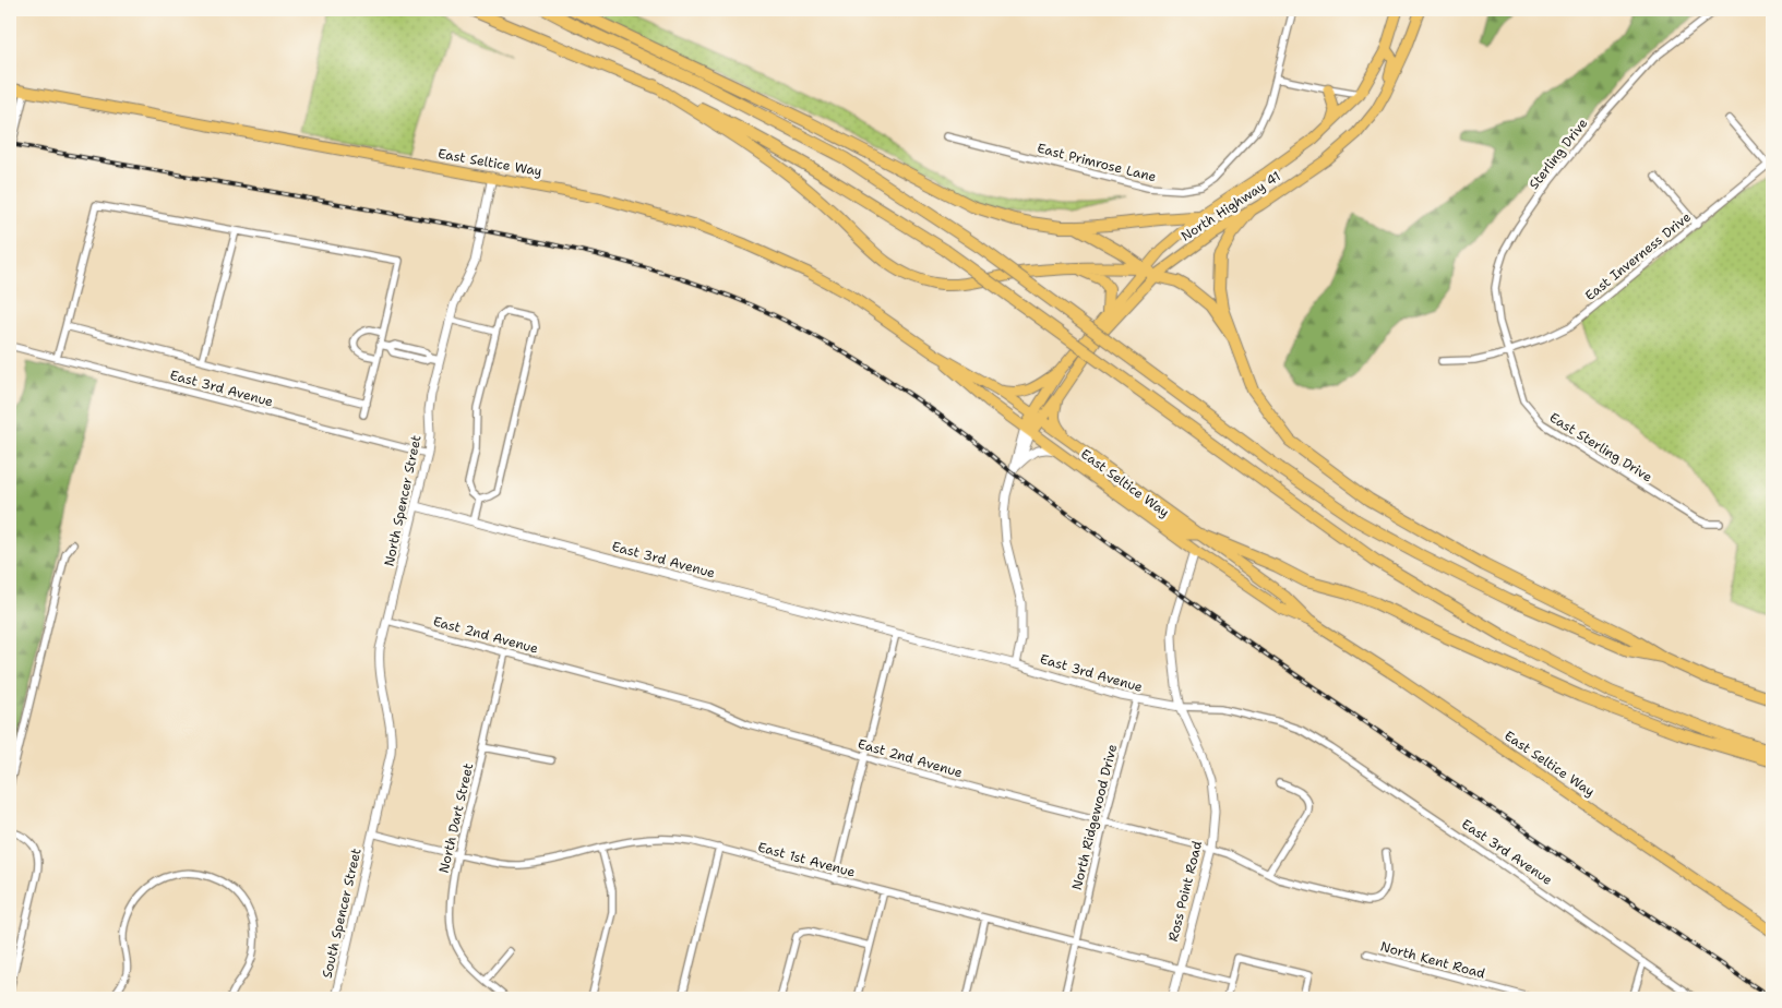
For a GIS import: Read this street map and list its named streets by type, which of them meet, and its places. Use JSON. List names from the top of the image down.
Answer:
{
  "streets": {
    "main road": ["East Seltice Way", "North Highway 41", "Ross Point Road"],
    "street": [
      "Sterling Drive",
      "East Primrose Lane",
      "East Inverness Drive",
      "East 3rd Avenue",
      "East Sterling Drive",
      "North Spencer Street",
      "East 2nd Avenue",
      "North Ridgewood Drive",
      "North Dart Street",
      "East 1st Avenue",
      "South Spencer Street",
      "North Kent Road"
    ]
  },
  "crossings": [
    ["Sterling Drive", "East Inverness Drive"],
    ["Sterling Drive", "East Sterling Drive"],
    ["East Seltice Way", "North Highway 41"],
    ["East Seltice Way", "North Spencer Street"],
    ["East Seltice Way", "Ross Point Road"],
    ["East Inverness Drive", "East Sterling Drive"],
    ["East 3rd Avenue", "North Spencer Street"],
    ["East 3rd Avenue", "North Ridgewood Drive"],
    ["East 3rd Avenue", "Ross Point Road"],
    ["North Spencer Street", "East 2nd Avenue"],
    ["North Spencer Street", "East 1st Avenue"],
    ["North Spencer Street", "South Spencer Street"],
    ["East 2nd Avenue", "North Ridgewood Drive"],
    ["East 2nd Avenue", "North Dart Street"],
    ["East 2nd Avenue", "Ross Point Road"],
    ["North Ridgewood Drive", "East 1st Avenue"],
    ["North Dart Street", "East 1st Avenue"],
    ["East 1st Avenue", "Ross Point Road"],
    ["East 1st Avenue", "South Spencer Street"]
  ]
}
